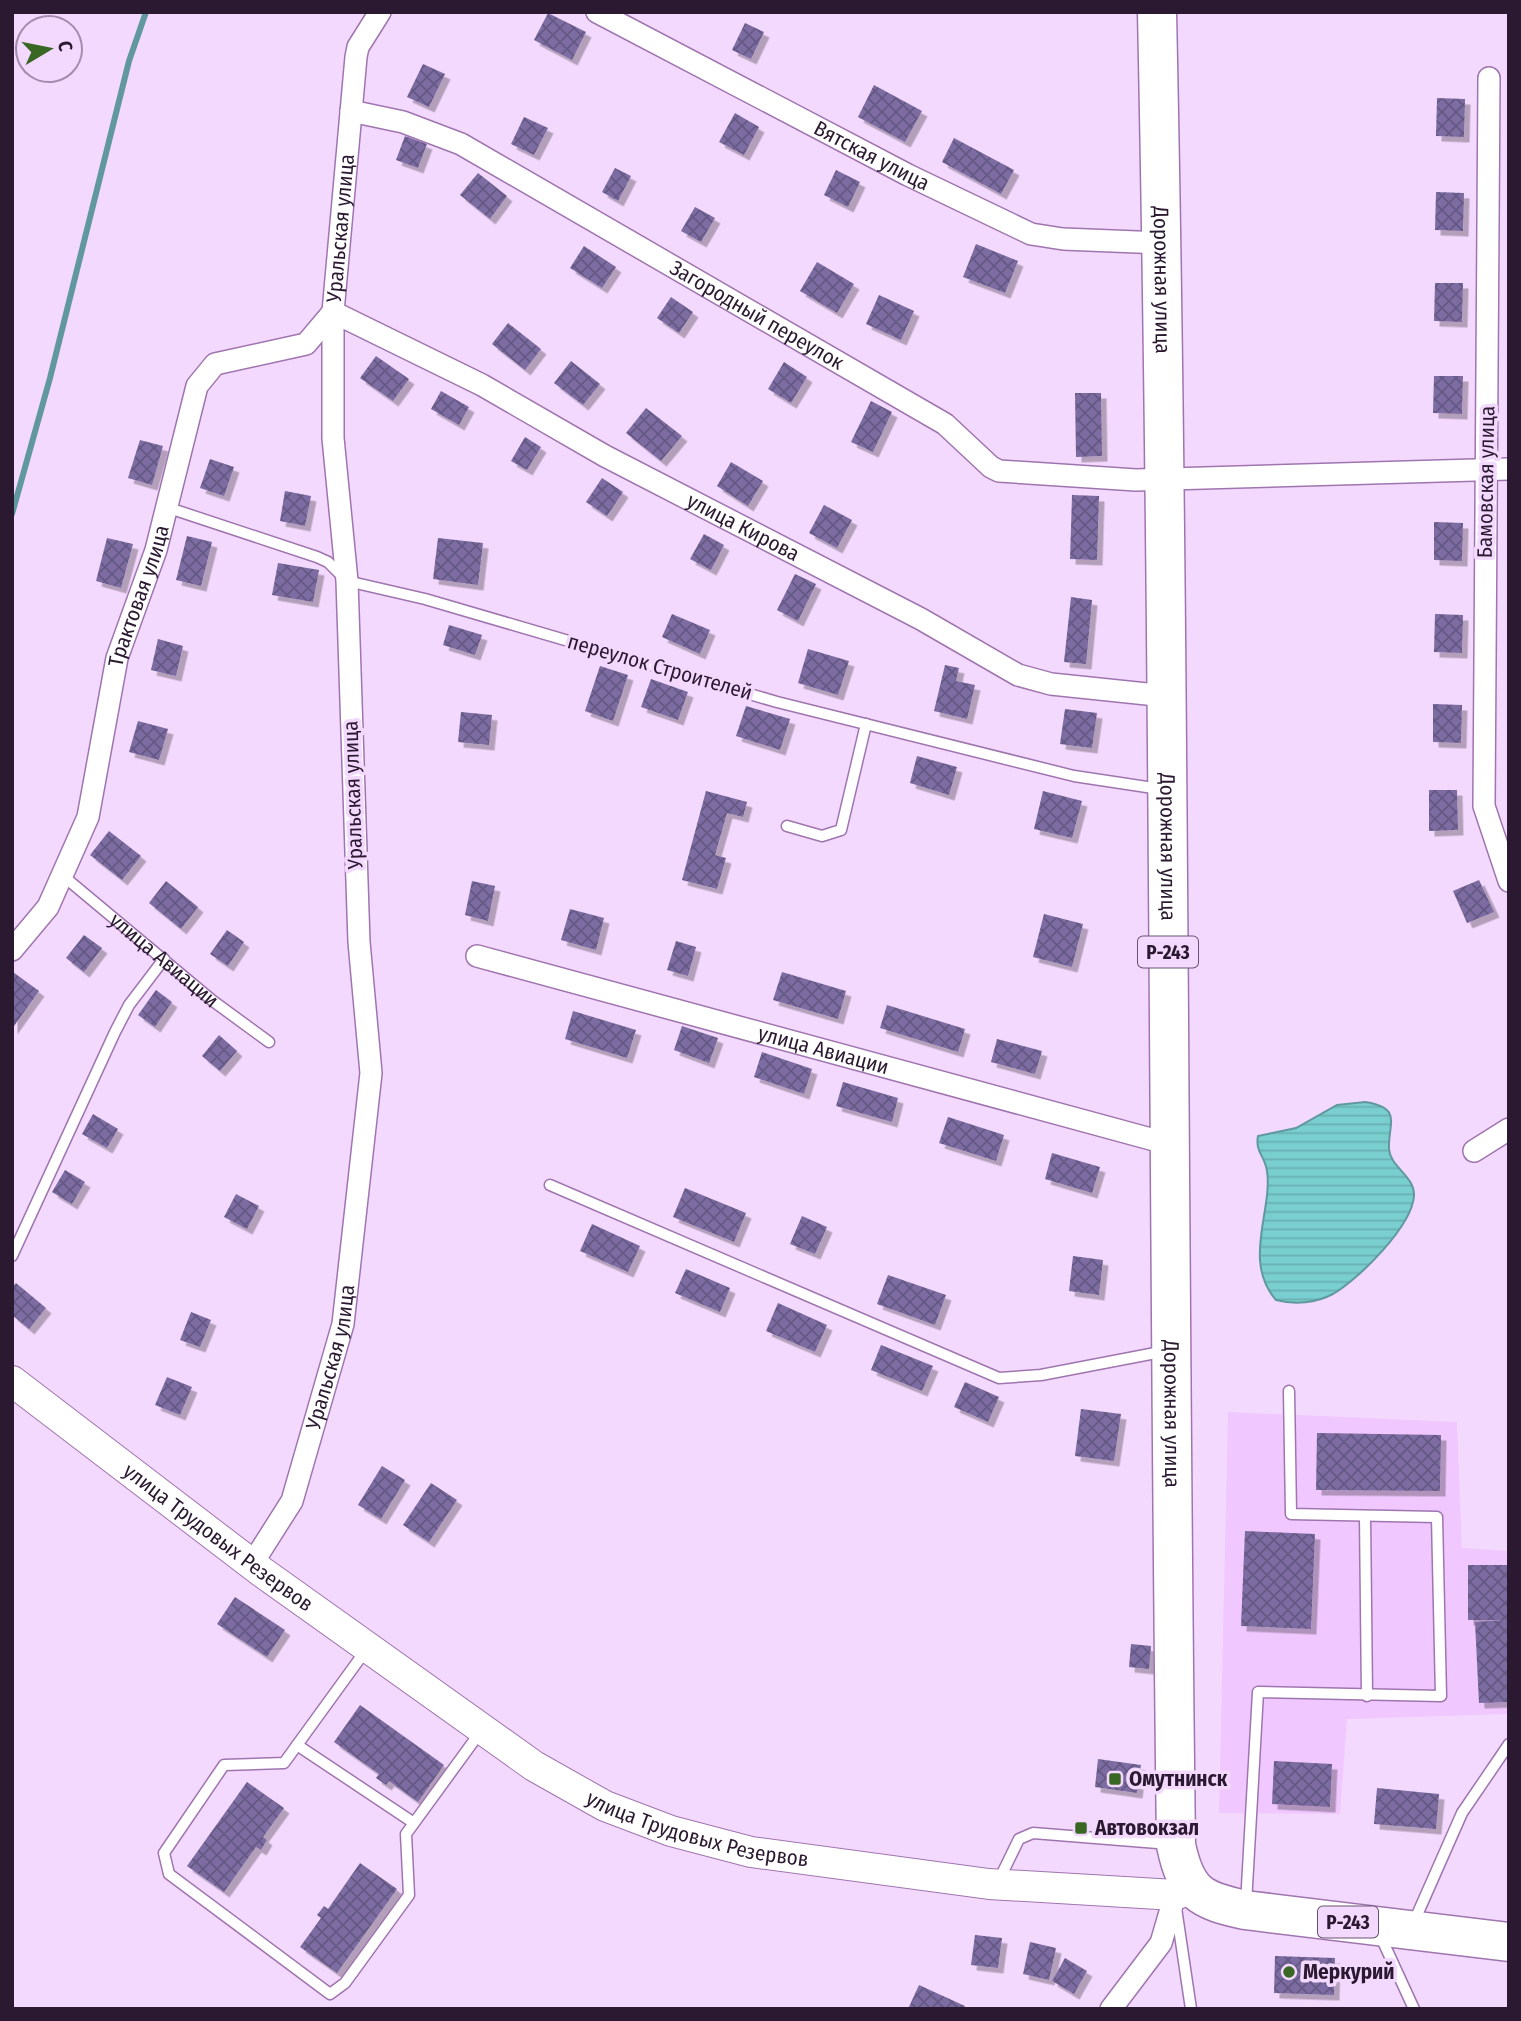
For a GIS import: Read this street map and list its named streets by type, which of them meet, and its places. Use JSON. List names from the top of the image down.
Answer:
{
  "streets": {
    "highway": ["Дорожная улица", "Р-243", "улица Трудовых Резервов"],
    "street": [
      "Вятская улица",
      "Уральская улица",
      "Загородный переулок",
      "Бамовская улица",
      "улица Кирова",
      "Трактовая улица",
      "улица Авиации"
    ],
    "lane": ["переулок Строителей"]
  },
  "crossings": [
    ["Вятская улица", "Дорожная улица"],
    ["Уральская улица", "Загородный переулок"],
    ["Уральская улица", "улица Кирова"],
    ["Уральская улица", "Трактовая улица"],
    ["Уральская улица", "переулок Строителей"],
    ["Уральская улица", "улица Трудовых Резервов"],
    ["Дорожная улица", "Загородный переулок"],
    ["Дорожная улица", "улица Кирова"],
    ["Дорожная улица", "переулок Строителей"],
    ["Дорожная улица", "улица Авиации"],
    ["Дорожная улица", "улица Трудовых Резервов"],
    ["Загородный переулок", "Бамовская улица"],
    ["улица Кирова", "Трактовая улица"],
    ["Трактовая улица", "переулок Строителей"],
    ["Трактовая улица", "улица Авиации"]
  ],
  "places": {
    "transit": ["Омутнинск", "Автовокзал"],
    "other": ["Меркурий"]
  },
  "north": "right"
}
